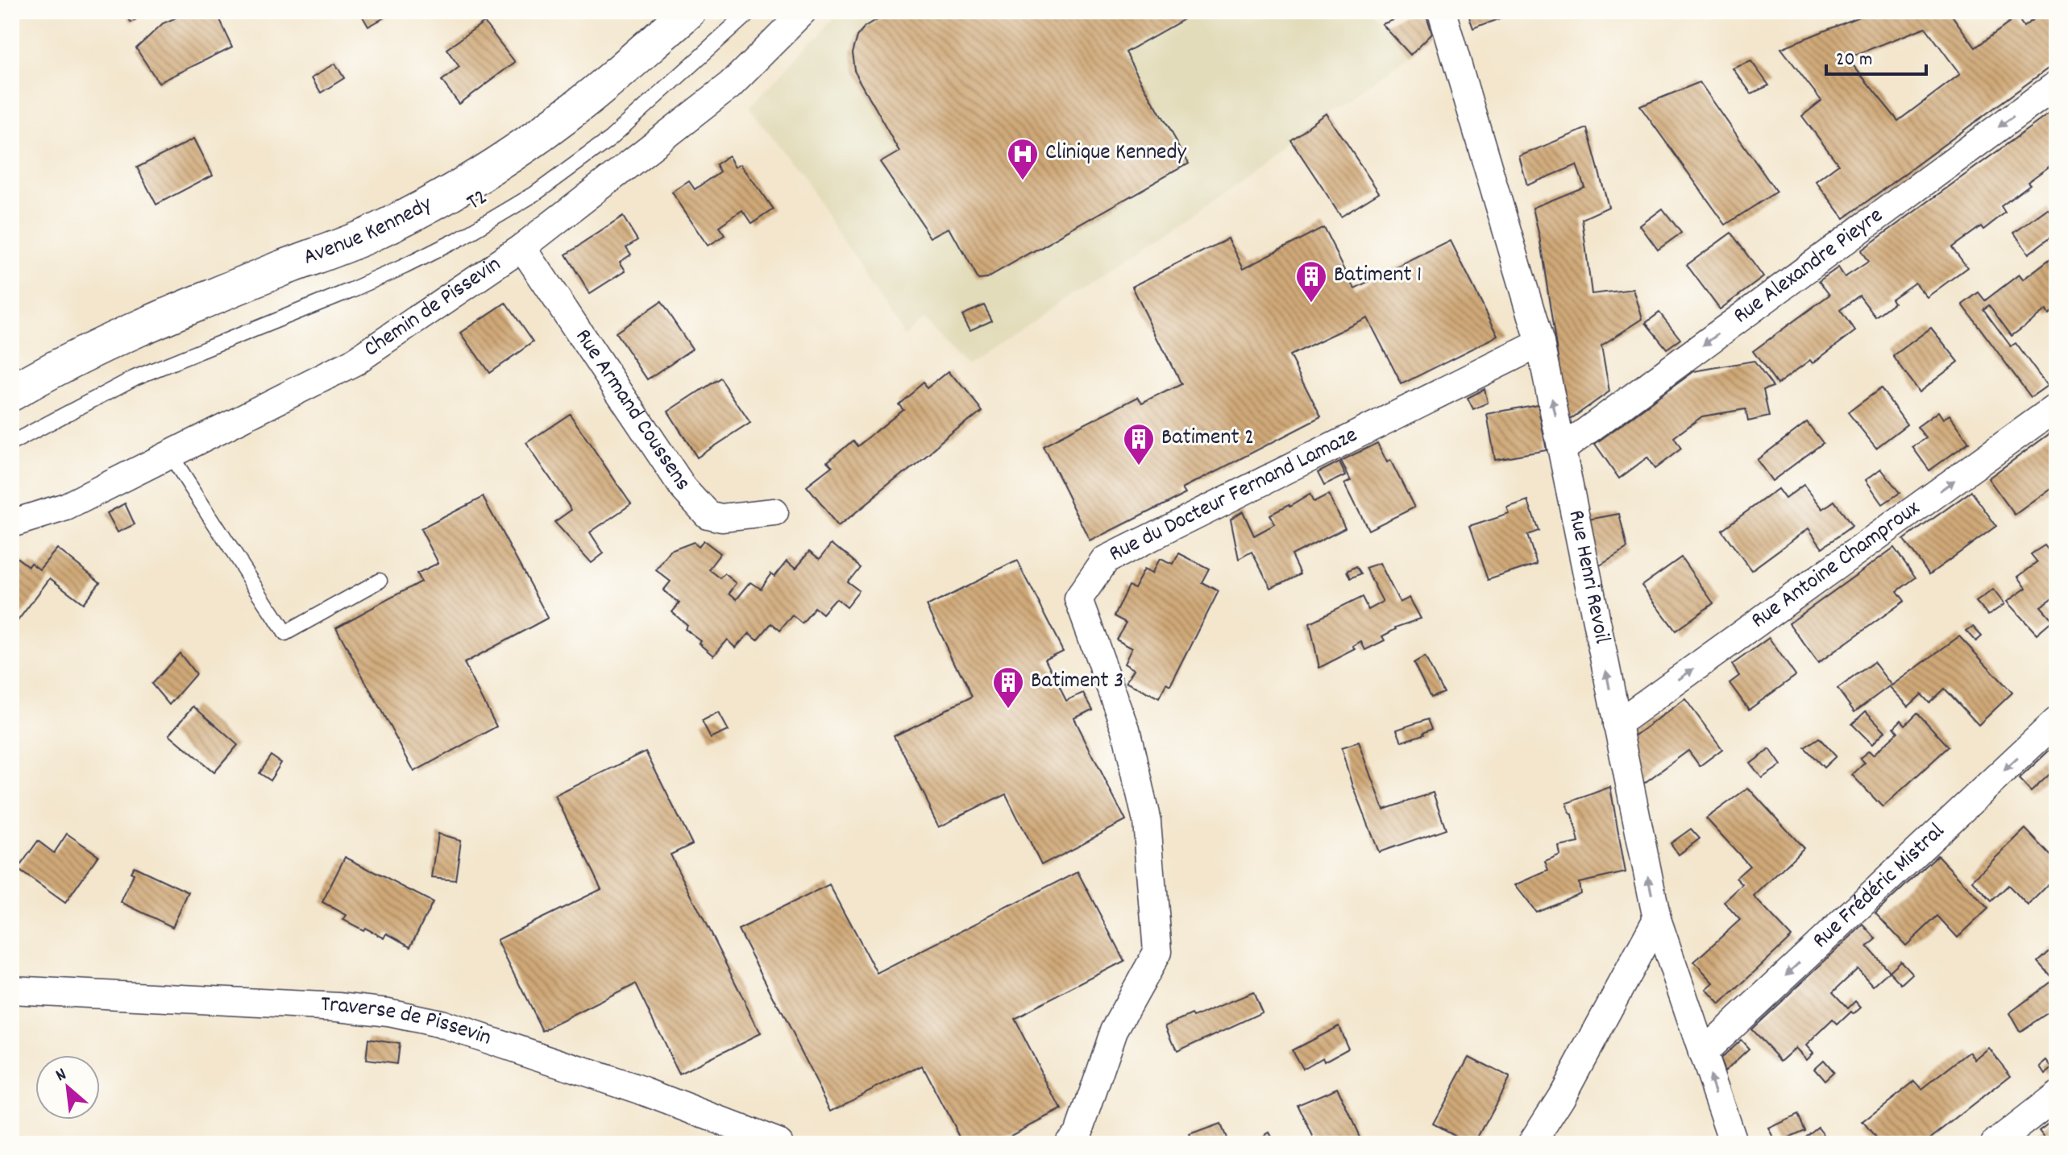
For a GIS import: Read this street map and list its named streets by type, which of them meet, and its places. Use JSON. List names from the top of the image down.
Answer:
{
  "streets": {
    "main road": ["Avenue Kennedy"],
    "street": [
      "Rue Alexandre Pieyre",
      "Chemin de Pissevin",
      "Rue Armand Coussens",
      "Rue du Docteur Fernand Lamaze",
      "Rue Antoine Champroux",
      "Rue Henri Revoil",
      "Rue Frédéric Mistral",
      "Traverse de Pissevin"
    ],
    "lane": ["T2"]
  },
  "crossings": [
    ["Rue Alexandre Pieyre", "Rue Henri Revoil"],
    ["Chemin de Pissevin", "Rue Armand Coussens"],
    ["Rue du Docteur Fernand Lamaze", "Rue Henri Revoil"],
    ["Rue Antoine Champroux", "Rue Henri Revoil"],
    ["Rue Henri Revoil", "Rue Frédéric Mistral"]
  ],
  "one_way": [
    "Rue Alexandre Pieyre",
    "Rue Antoine Champroux",
    "Rue Henri Revoil",
    "Rue Frédéric Mistral"
  ],
  "places": {
    "hospital": ["Clinique Kennedy"],
    "building": ["Batiment 1", "Batiment 2", "Batiment 3"]
  },
  "scale_bar": "20 m",
  "north": "top left"
}
